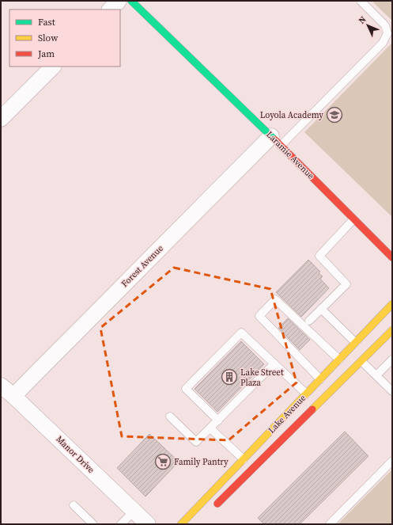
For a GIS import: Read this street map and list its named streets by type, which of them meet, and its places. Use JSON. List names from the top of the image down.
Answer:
{
  "streets": {
    "main road": ["Laramie Avenue", "Lake Avenue"],
    "street": ["Forest Avenue", "Manor Drive"]
  },
  "crossings": [
    ["Laramie Avenue", "Forest Avenue"],
    ["Forest Avenue", "Manor Drive"]
  ],
  "places": {
    "school or university": ["Loyola Academy"],
    "building": ["Lake Street Plaza"],
    "supermarket": ["Family Pantry"]
  },
  "legend": ["Fast", "Slow", "Jam"],
  "north": "top left"
}
